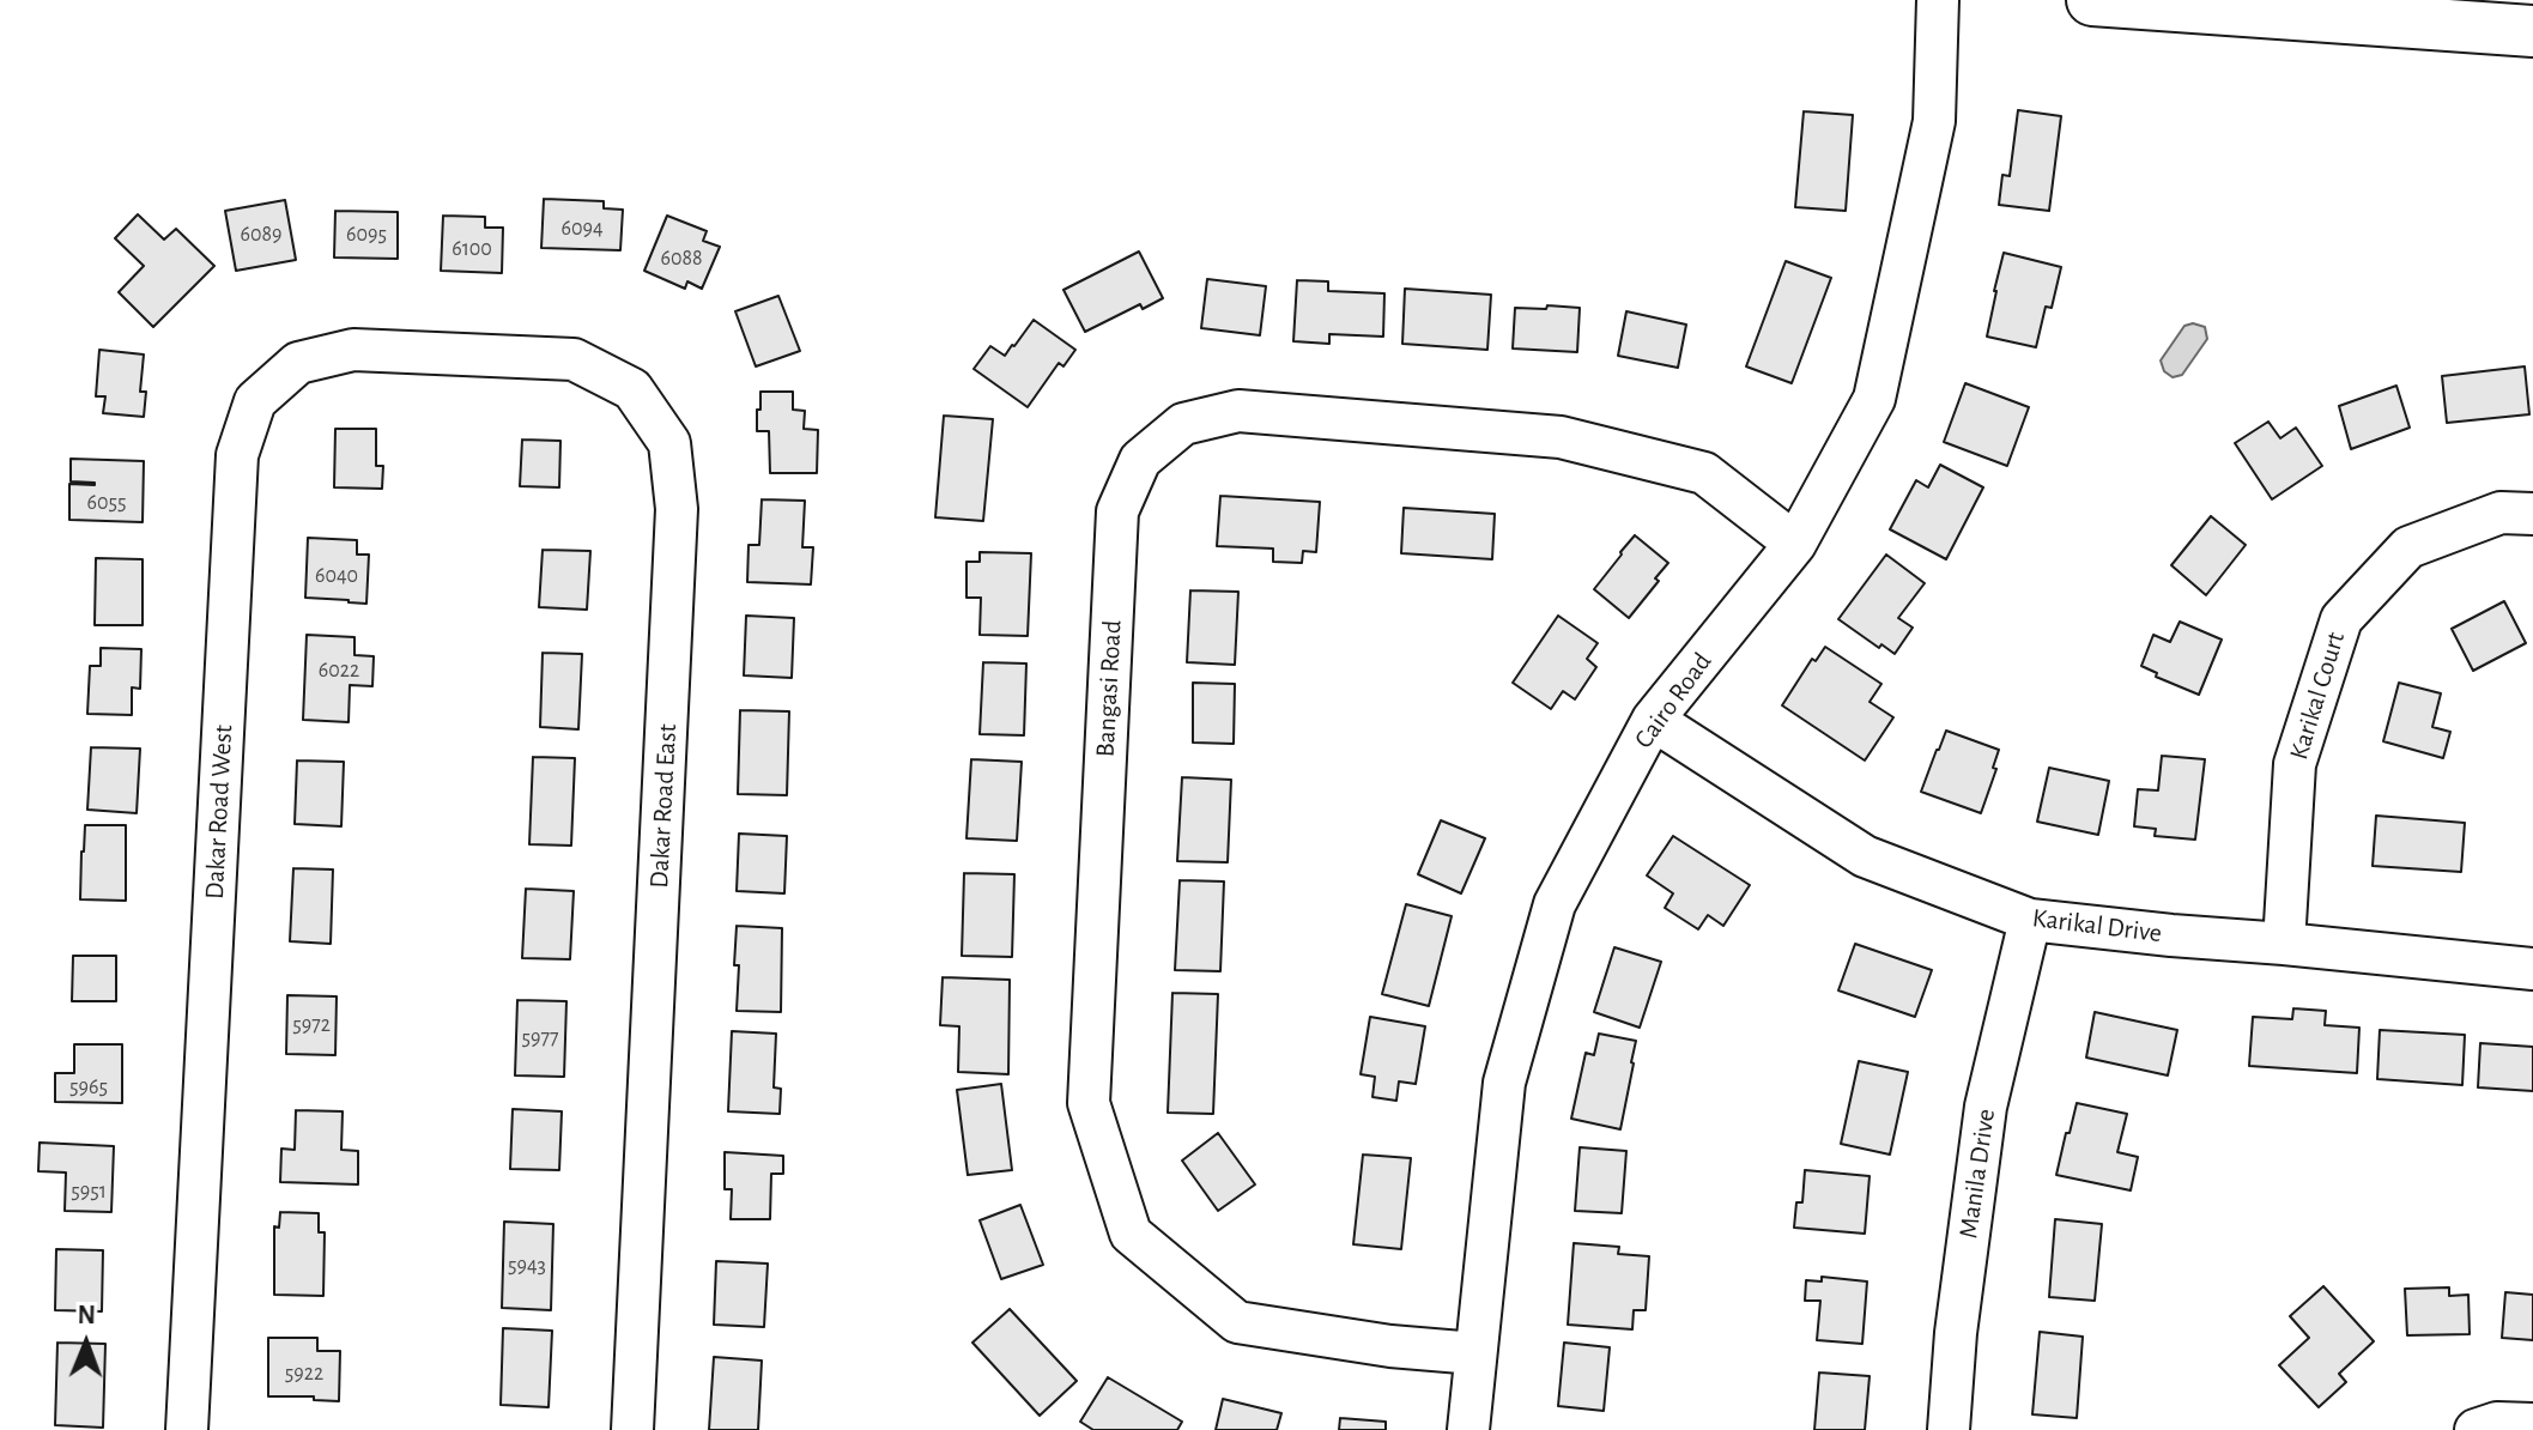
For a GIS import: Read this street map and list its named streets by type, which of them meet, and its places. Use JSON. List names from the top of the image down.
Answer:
{
  "streets": {
    "street": [
      "Bangasi Road",
      "Karikal Court",
      "Cairo Road",
      "Dakar Road East",
      "Dakar Road West",
      "Karikal Drive",
      "Manila Drive"
    ]
  },
  "crossings": [
    ["Bangasi Road", "Cairo Road"],
    ["Karikal Court", "Karikal Drive"],
    ["Cairo Road", "Karikal Drive"],
    ["Dakar Road East", "Dakar Road West"],
    ["Karikal Drive", "Manila Drive"]
  ],
  "house_numbers": [
    "6094",
    "6089",
    "6095",
    "6100",
    "6088",
    "6055",
    "6040",
    "6022",
    "5972",
    "5977",
    "5965",
    "5951",
    "5943",
    "5922"
  ],
  "north": "top"
}
